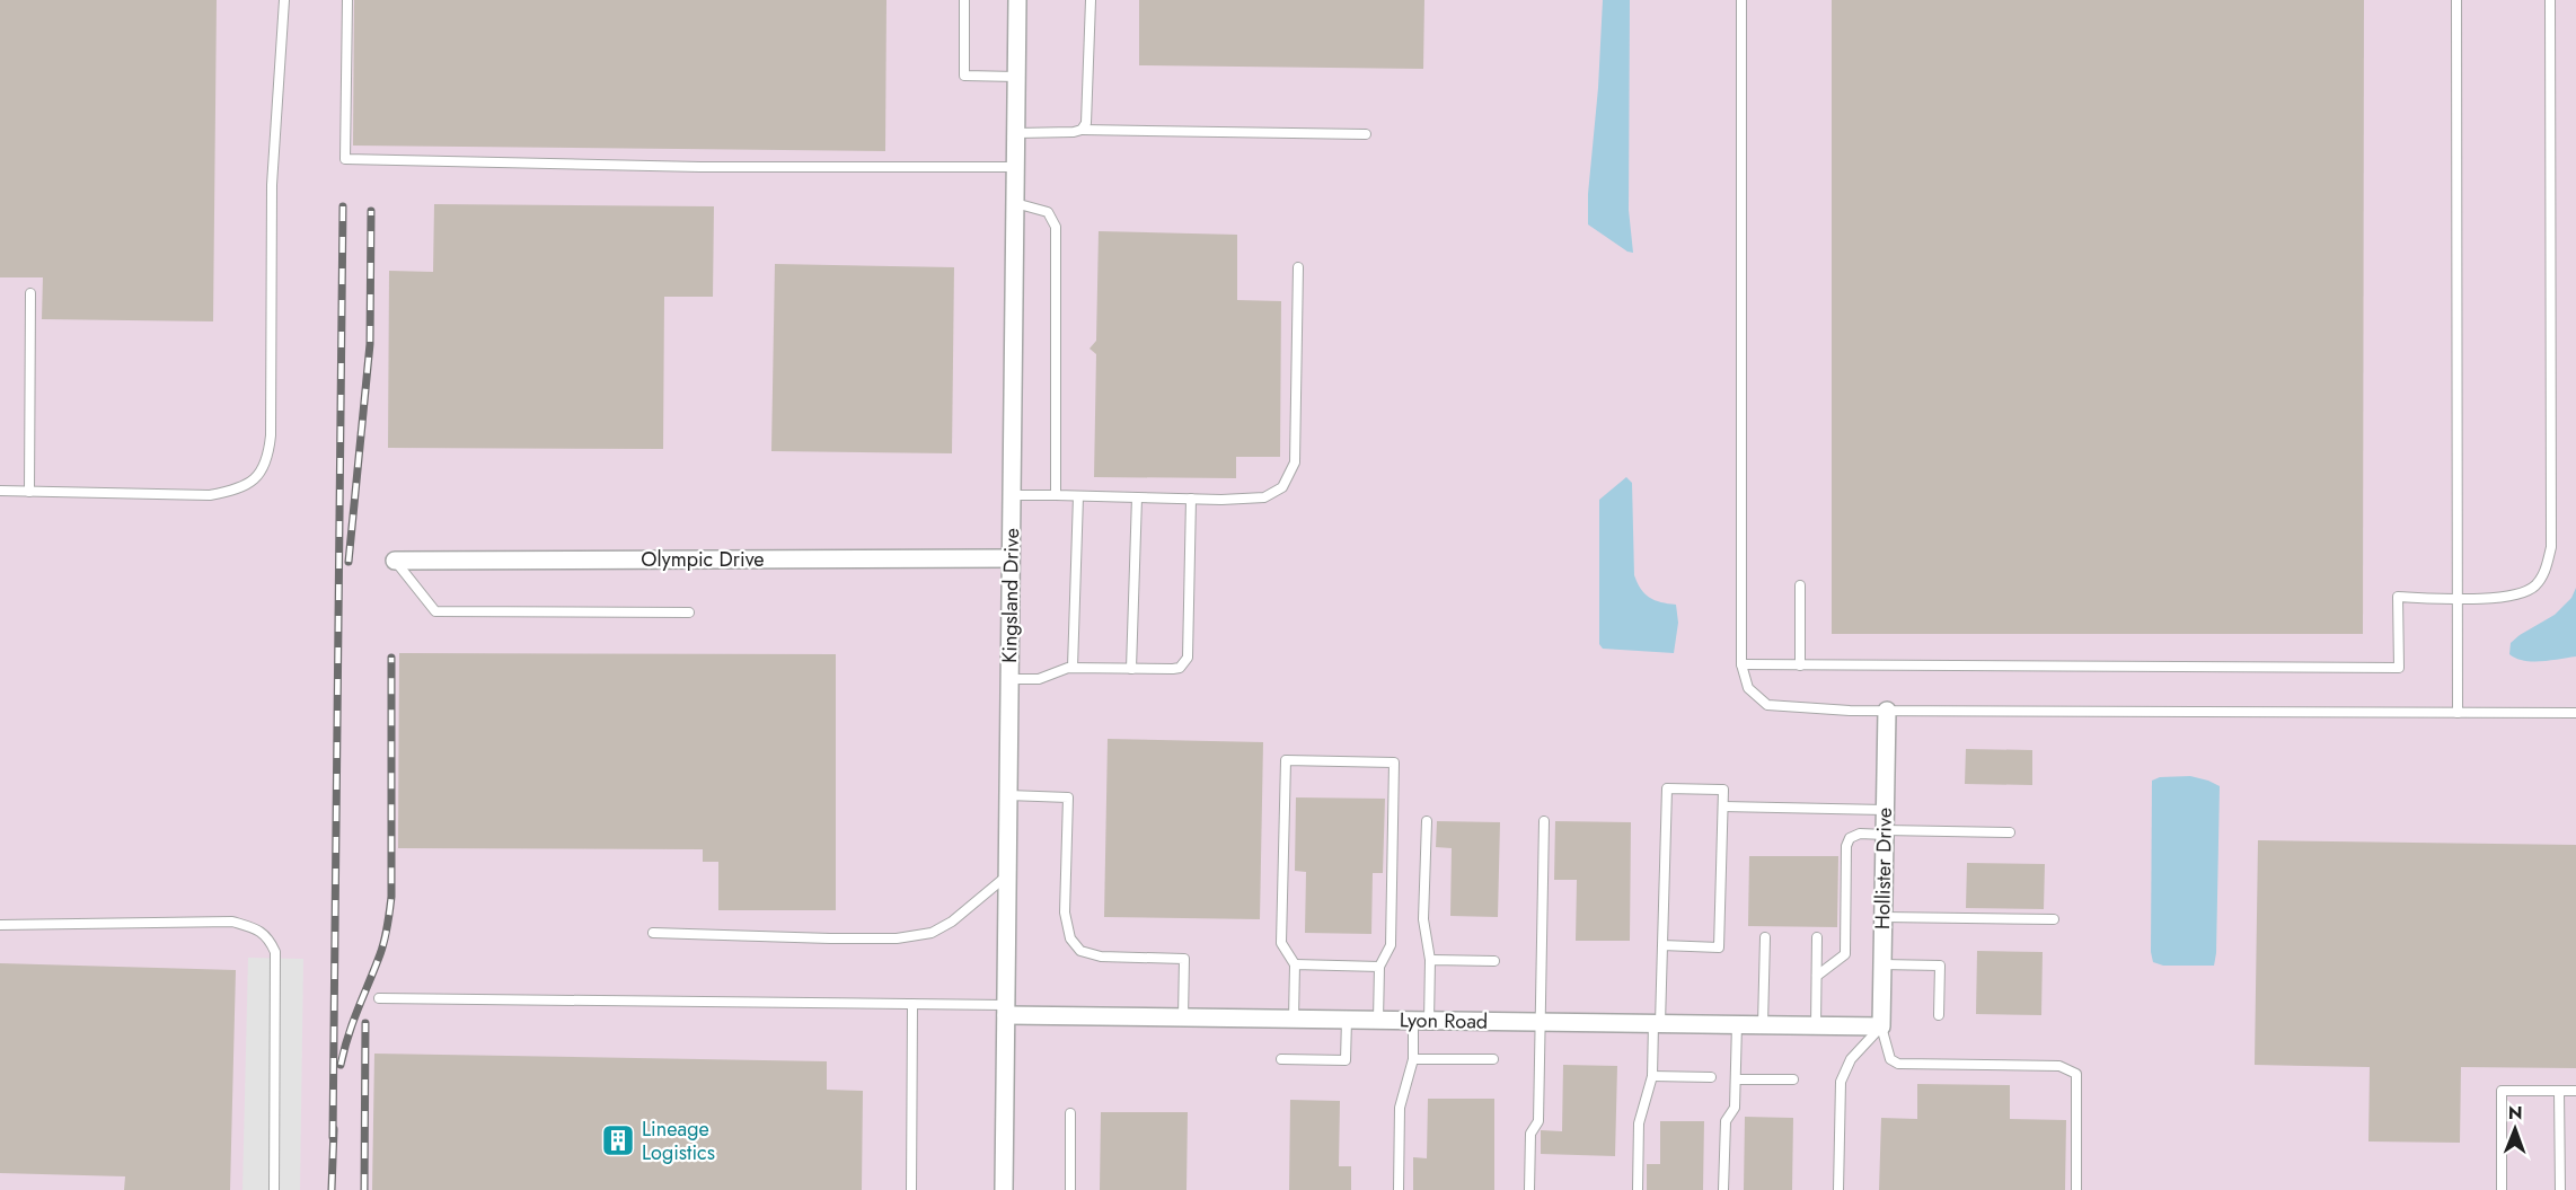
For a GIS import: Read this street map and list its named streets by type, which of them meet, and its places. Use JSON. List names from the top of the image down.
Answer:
{
  "streets": {
    "street": [
      "Olympic Drive",
      "Kingsland Drive",
      "Hollister Drive",
      "Lyon Road"
    ]
  },
  "crossings": [
    ["Olympic Drive", "Kingsland Drive"],
    ["Kingsland Drive", "Lyon Road"],
    ["Hollister Drive", "Lyon Road"]
  ],
  "places": {
    "building": ["Lineage Logistics"]
  },
  "north": "top"
}
